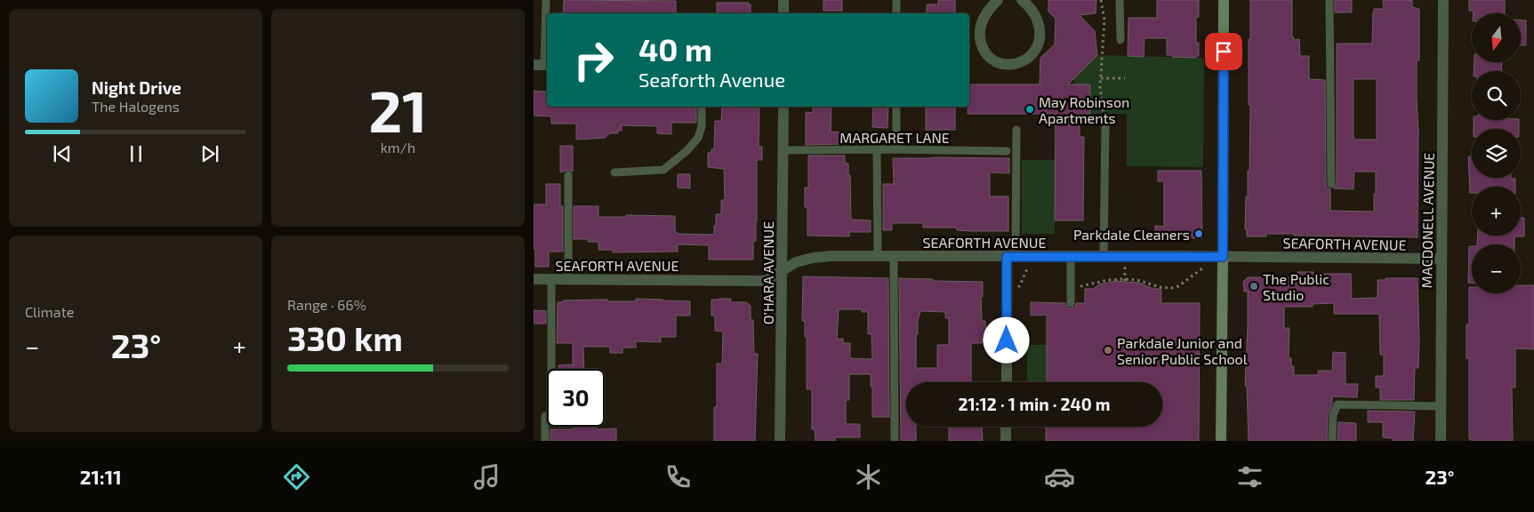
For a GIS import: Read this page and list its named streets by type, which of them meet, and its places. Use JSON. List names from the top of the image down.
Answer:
{
  "streets": {
    "street": ["MACDONELL AVENUE", "SEAFORTH AVENUE", "O'HARA AVENUE"],
    "lane": ["MARGARET LANE"]
  },
  "crossings": [
    ["MARGARET LANE", "O'HARA AVENUE"],
    ["MACDONELL AVENUE", "SEAFORTH AVENUE"],
    ["SEAFORTH AVENUE", "O'HARA AVENUE"]
  ],
  "places": [
    "May Robinson Apartments",
    "Parkdale Cleaners",
    "The Public Studio",
    "Parkdale Junior and Senior Public School"
  ],
  "north": "bottom",
  "page": {
    "tile": [
      ["21", "km/h"],
      "Climate",
      ["Range · 66%", "330 km"]
    ],
    "map_buttons": ["+", "−"],
    "turn": ["40 m", "Seaforth Avenue"],
    "song": ["Night Drive", "The Halogens"],
    "heat": ["−", "23°", "+"],
    "limit": "30",
    "trip": "21:12 · 1 min · 240 m",
    "tabs": ["21:11", "23°"]
  }
}
